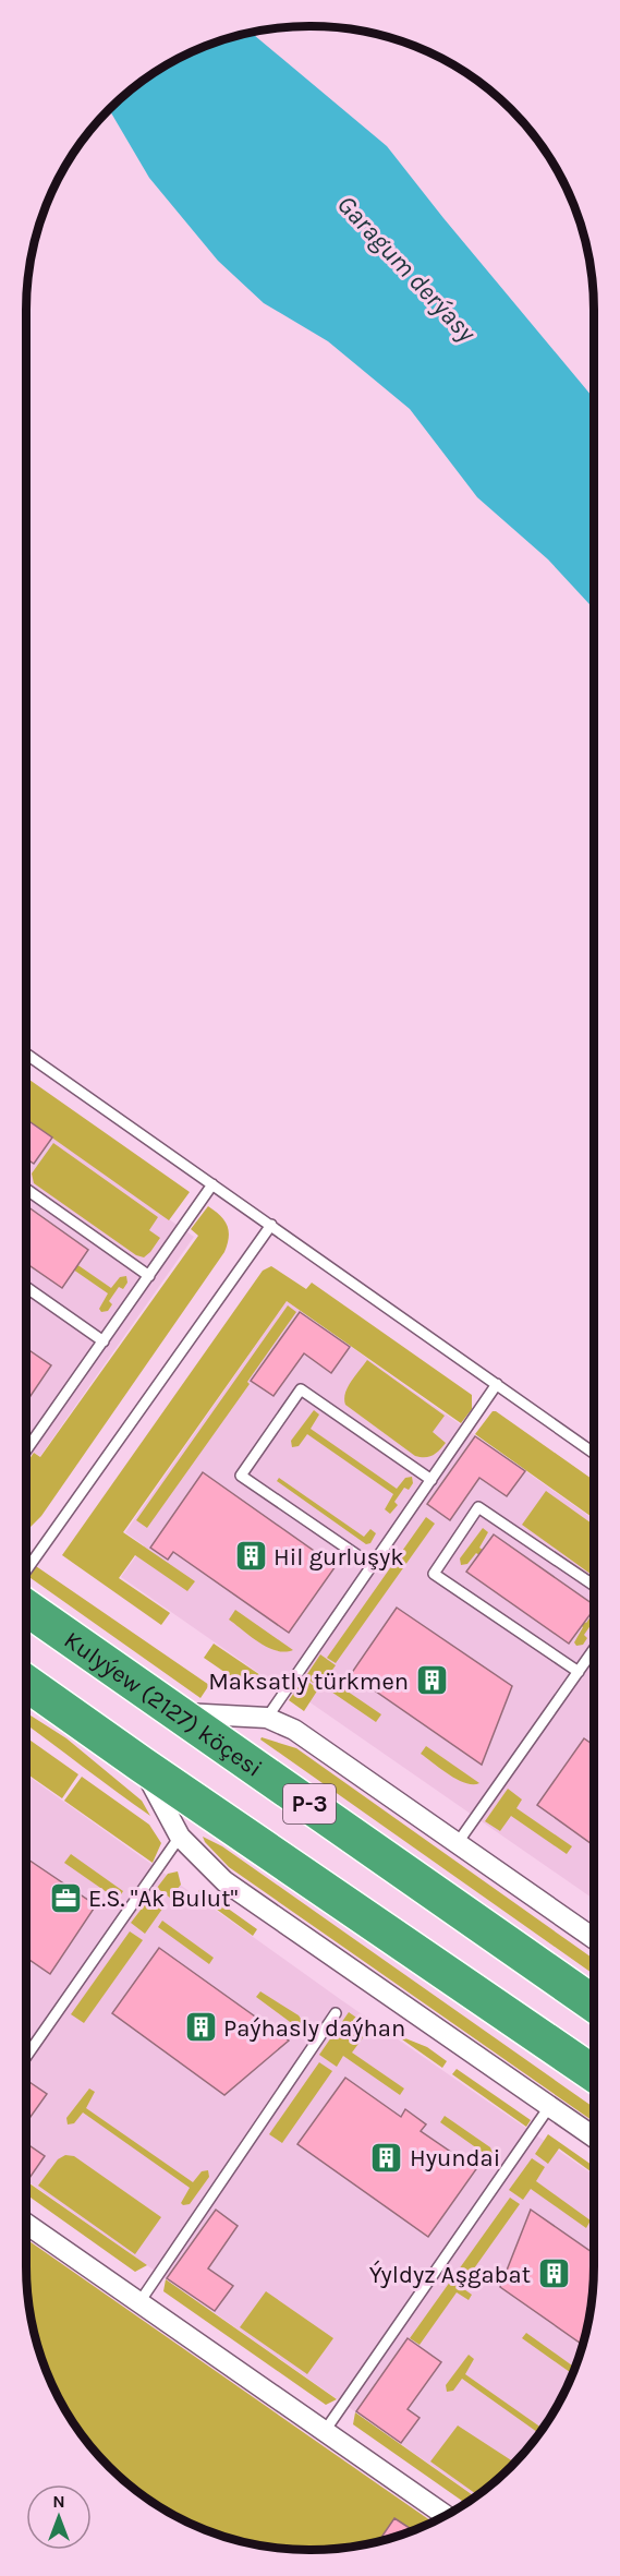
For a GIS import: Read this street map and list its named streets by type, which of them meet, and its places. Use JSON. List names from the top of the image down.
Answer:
{
  "streets": {
    "highway": ["Kulyýew (2127) köçesi", "P-3"]
  },
  "water": ["Garagum derýasy"],
  "places": {
    "building": [
      "Hil gurluşyk",
      "Maksatly türkmen",
      "Paýhasly daýhan",
      "Hyundai",
      "Ýyldyz Aşgabat"
    ],
    "office": ["E.S. \"Ak Bulut\""]
  },
  "north": "top"
}
